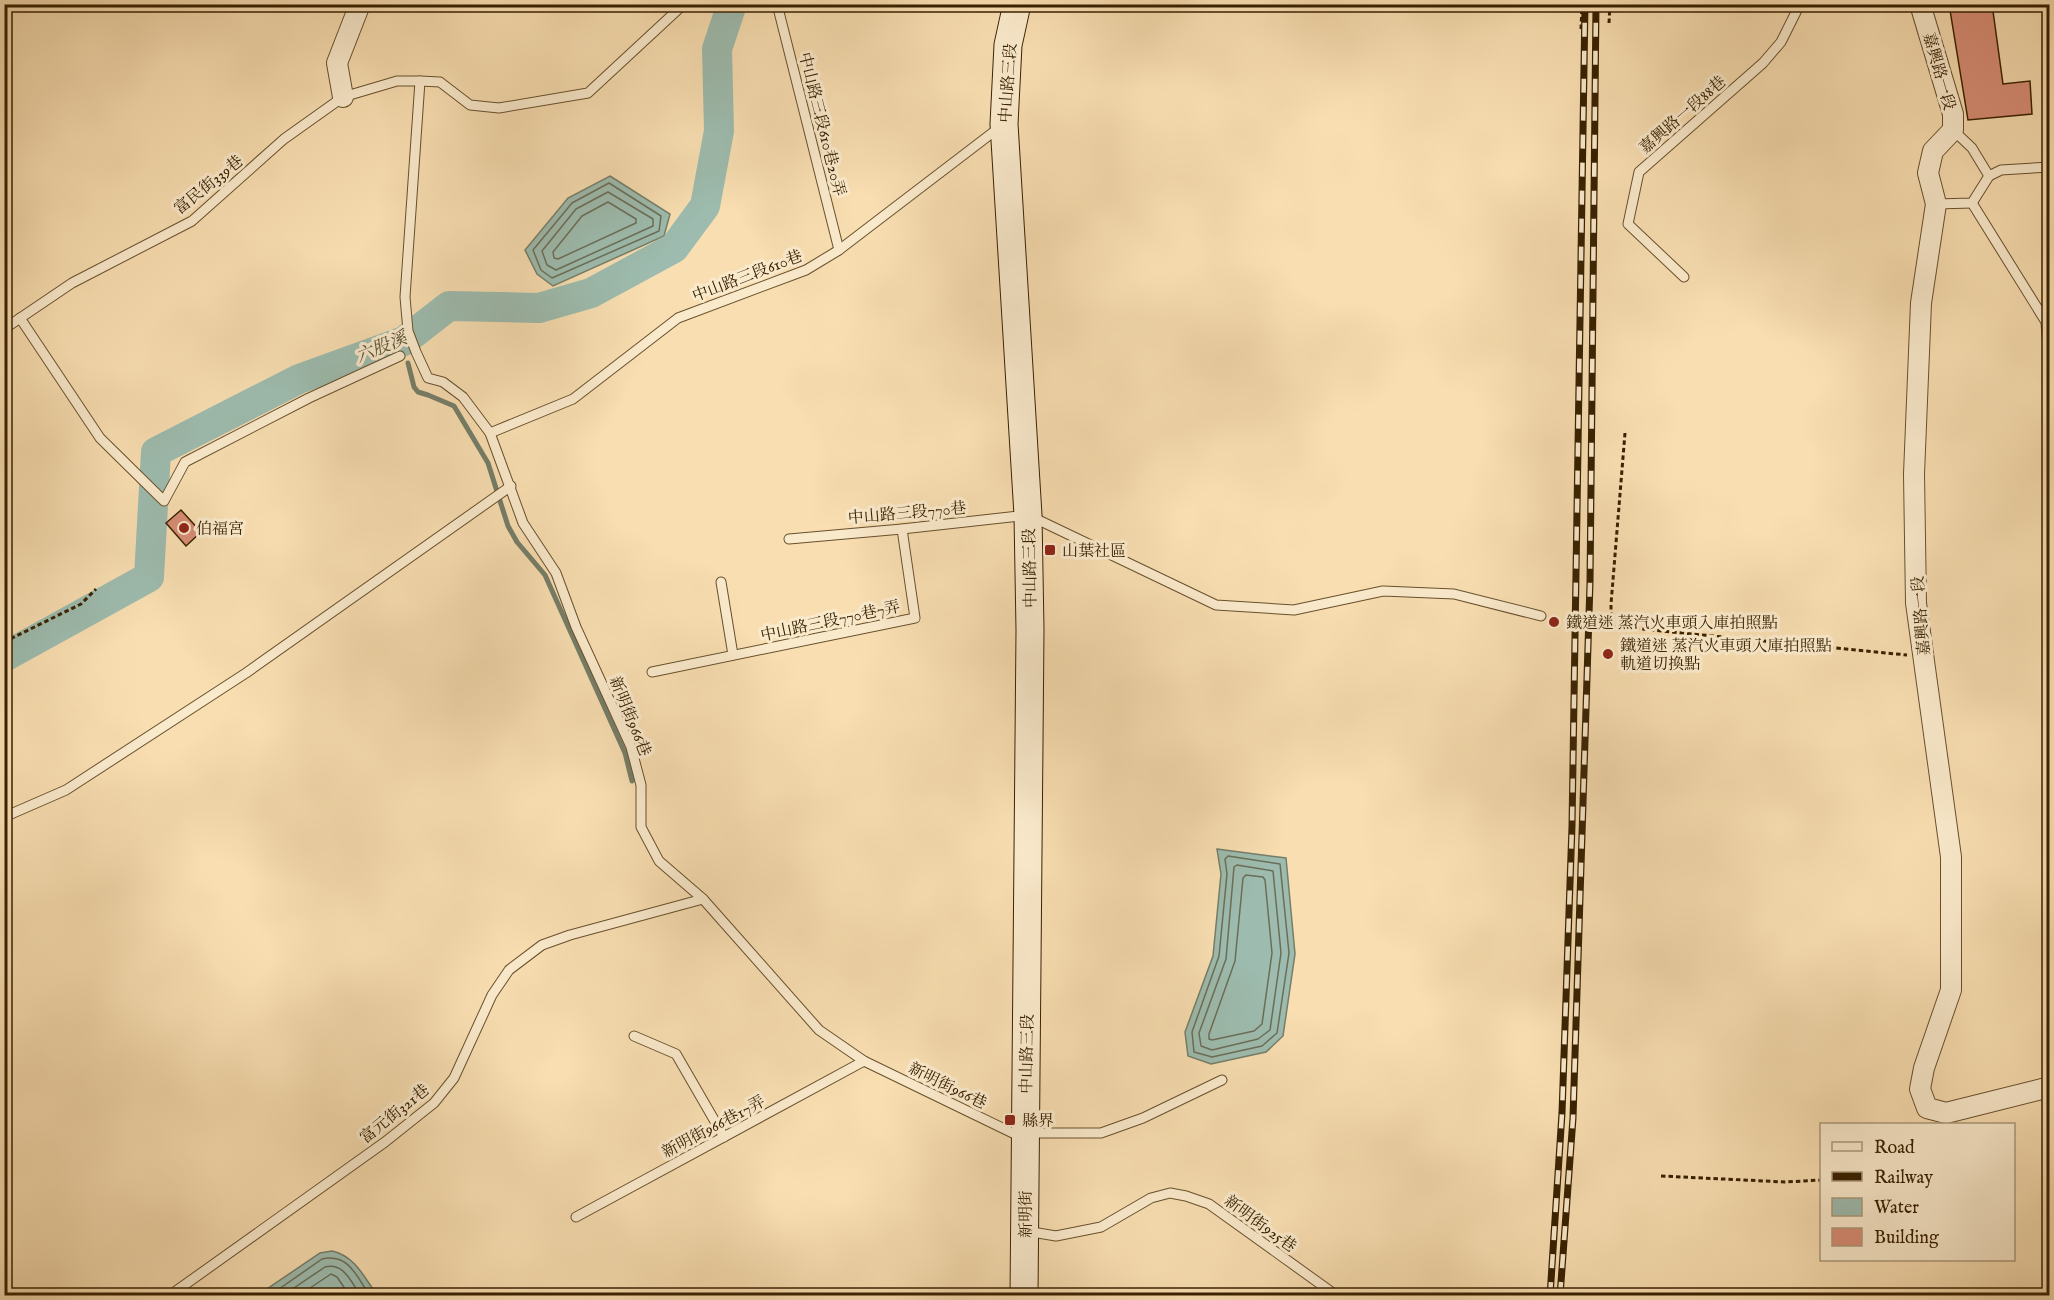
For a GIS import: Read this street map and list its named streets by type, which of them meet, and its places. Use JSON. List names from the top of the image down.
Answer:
{
  "streets": {
    "street": ["嘉興路一段", "中山路三段", "新明街"],
    "lane": [
      "嘉興路一段88巷",
      "中山路三段610巷20弄",
      "富民街339巷",
      "中山路三段610巷",
      "中山路三段770巷",
      "中山路三段770巷7弄",
      "新明街966巷",
      "富元街321巷",
      "新明街966巷17弄",
      "新明街925巷"
    ]
  },
  "crossings": [
    ["中山路三段", "中山路三段610巷"],
    ["中山路三段", "中山路三段770巷"],
    ["中山路三段", "新明街966巷"],
    ["中山路三段", "新明街"],
    ["中山路三段610巷20弄", "中山路三段610巷"],
    ["富民街339巷", "新明街966巷"],
    ["中山路三段610巷", "新明街966巷"],
    ["中山路三段770巷", "中山路三段770巷7弄"],
    ["新明街966巷", "富元街321巷"],
    ["新明街966巷", "新明街966巷17弄"],
    ["新明街966巷", "新明街"],
    ["新明街", "新明街925巷"]
  ],
  "water": ["六股溪"],
  "places": {
    "other": ["伯福宮", "鐵道迷 蒸汽火車頭入庫拍照點", "鐵道迷 蒸汽火車頭入庫拍照點 軌道切換點"],
    "transit": ["山葉社區", "縣界"]
  },
  "legend": [
    "Road",
    "Railway",
    "Water",
    "Building"
  ]
}
